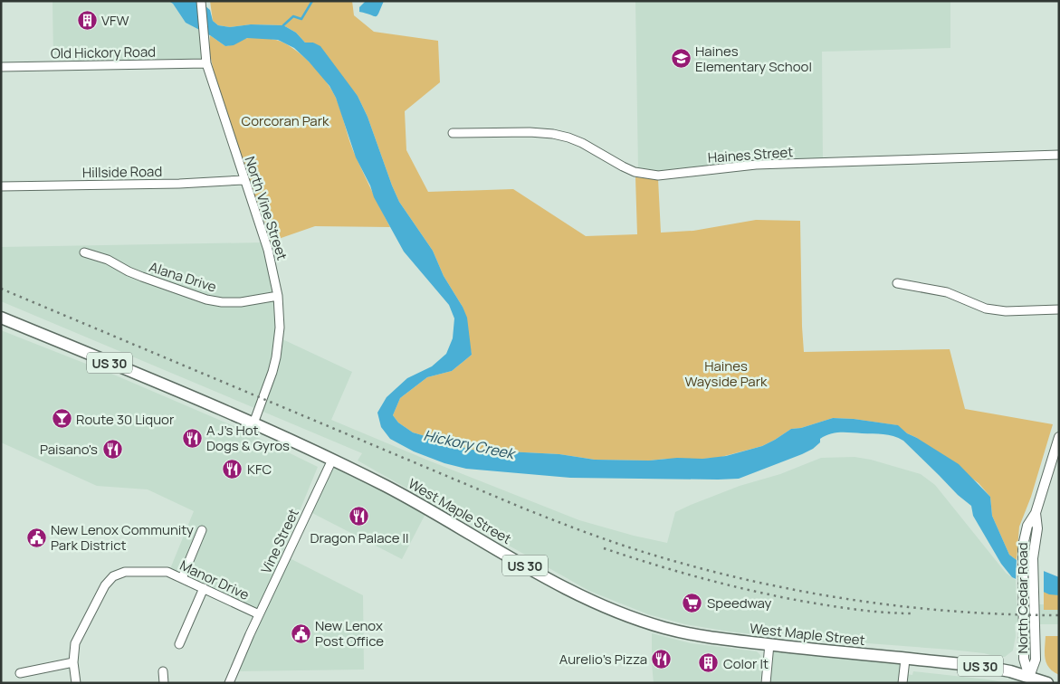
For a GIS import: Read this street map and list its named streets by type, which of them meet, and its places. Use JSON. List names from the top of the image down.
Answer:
{
  "streets": {
    "main road": ["US 30", "West Maple Street"],
    "street": [
      "Old Hickory Road",
      "Haines Street",
      "Hillside Road",
      "North Vine Street",
      "Alana Drive",
      "Vine Street",
      "Manor Drive",
      "North Cedar Road"
    ]
  },
  "crossings": [
    ["Old Hickory Road", "North Vine Street"],
    ["Hillside Road", "North Vine Street"],
    ["North Vine Street", "Alana Drive"],
    ["North Vine Street", "West Maple Street"],
    ["US 30", "West Maple Street"],
    ["US 30", "North Cedar Road"],
    ["West Maple Street", "Vine Street"],
    ["West Maple Street", "North Cedar Road"],
    ["Vine Street", "Manor Drive"]
  ],
  "water": ["Hickory Creek"],
  "parks": ["Corcoran Park", "Haines Wayside Park"],
  "places": {
    "building": ["VFW", "Color It"],
    "school or university": ["Haines Elementary School"],
    "bar": ["Route 30 Liquor"],
    "restaurant": [
      "A J's Hot Dogs & Gyros",
      "Paisano's",
      "KFC",
      "Dragon Palace II",
      "Aurelio's Pizza"
    ],
    "public building": ["New Lenox Community Park District", "New Lenox Post Office"],
    "supermarket": ["Speedway"]
  }
}
